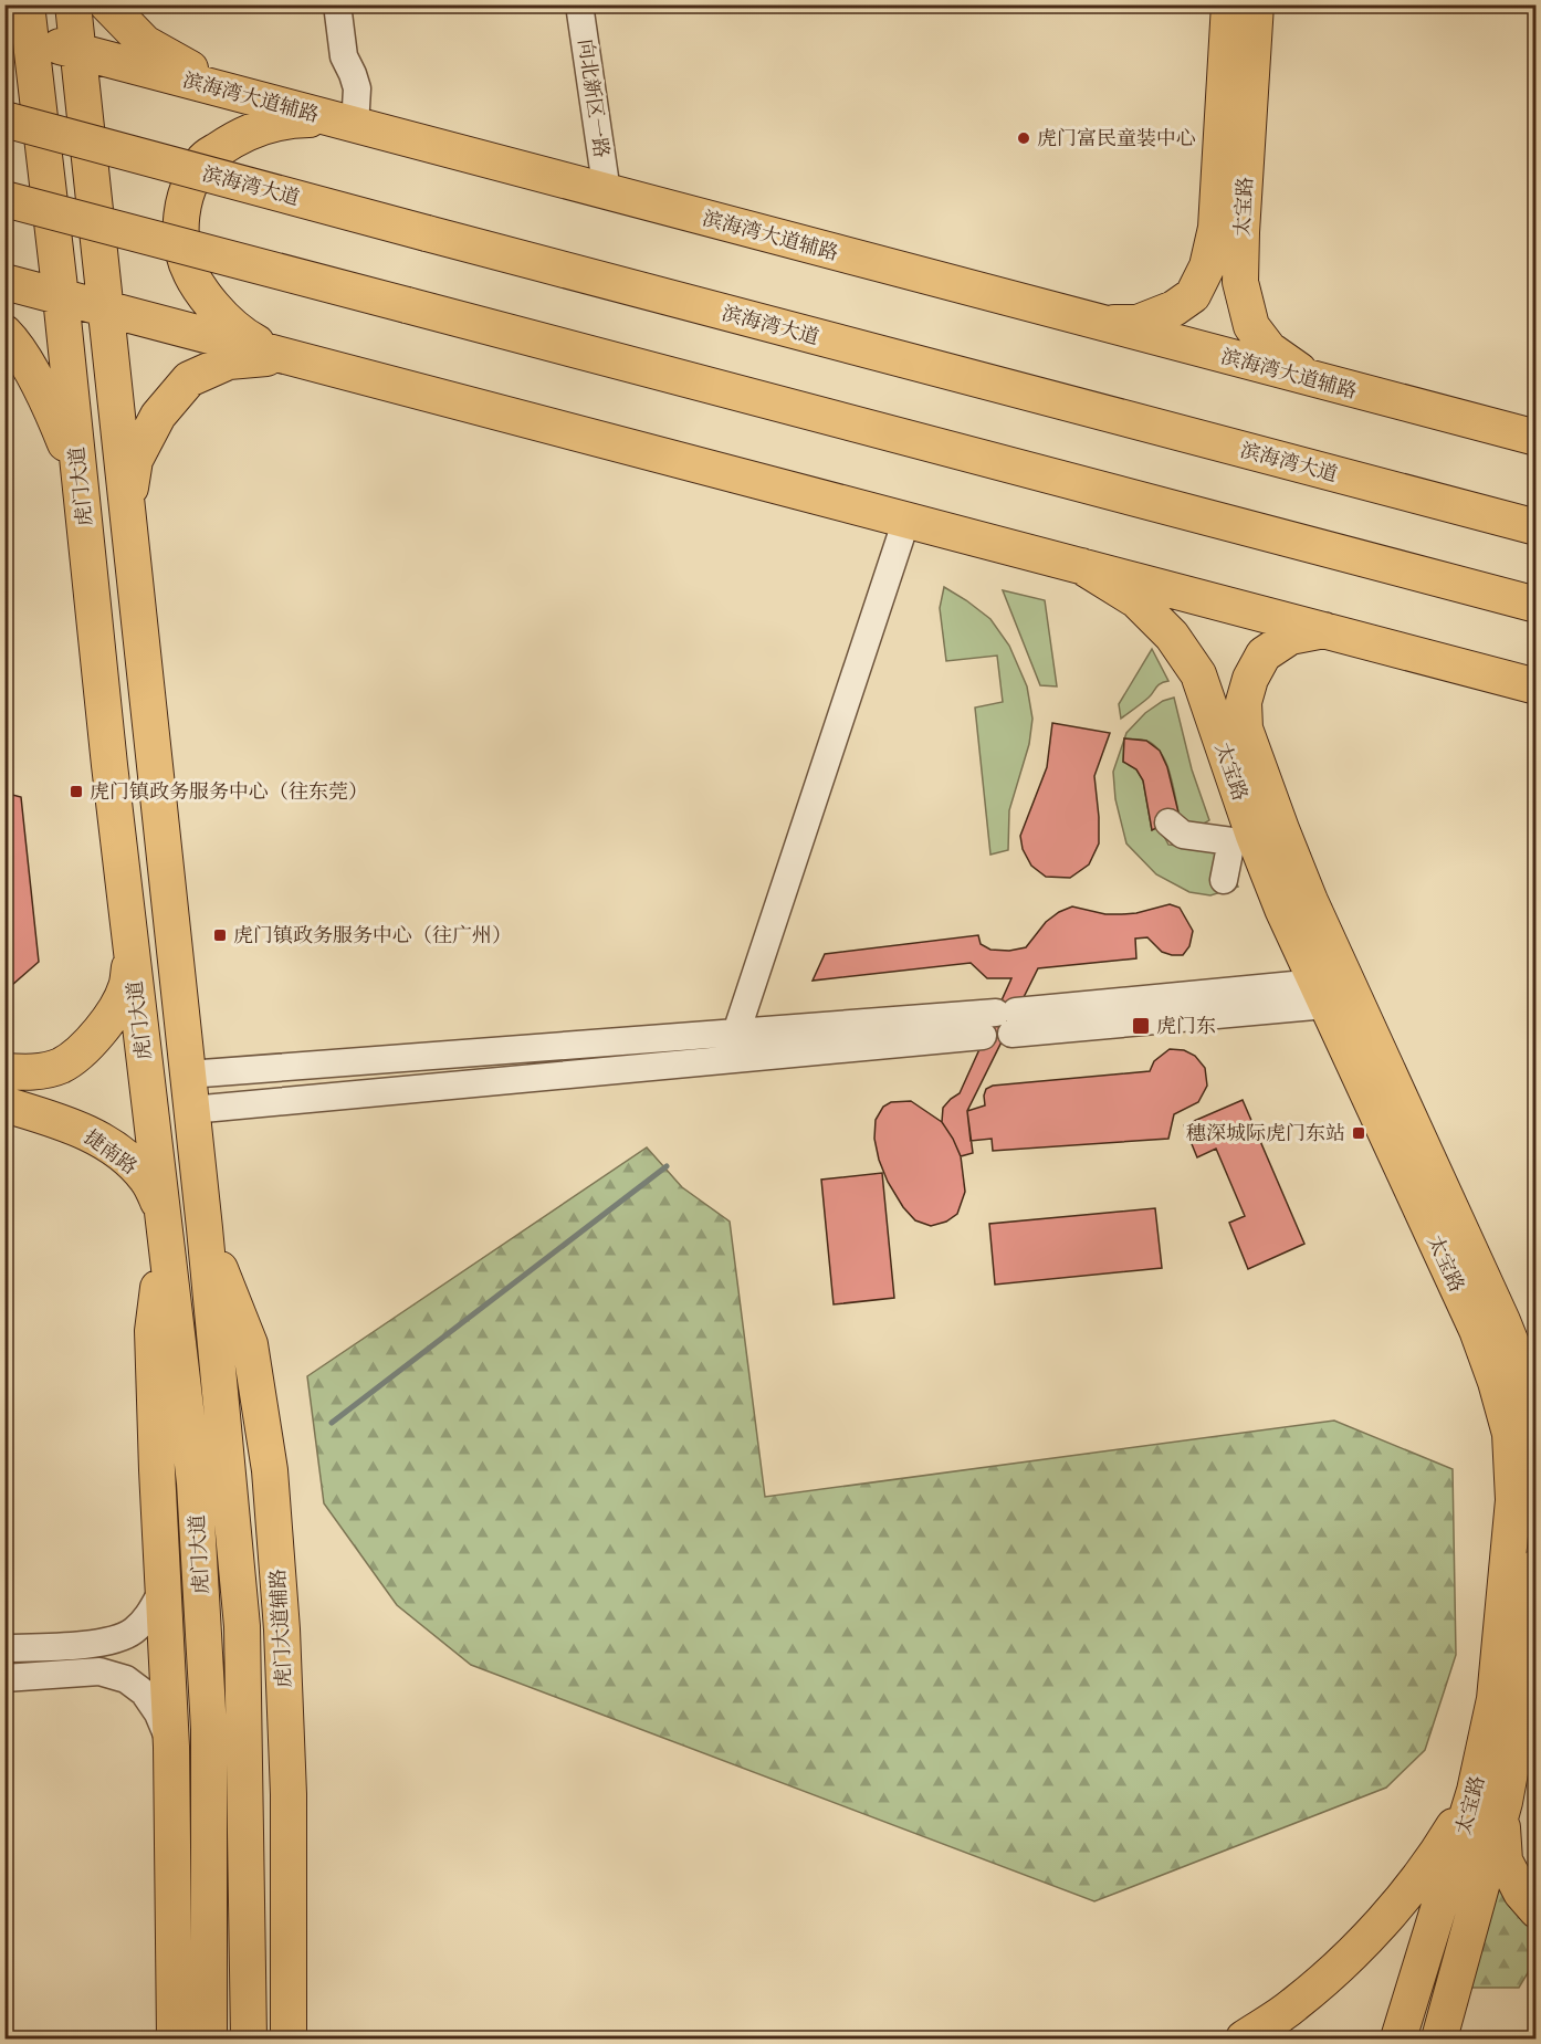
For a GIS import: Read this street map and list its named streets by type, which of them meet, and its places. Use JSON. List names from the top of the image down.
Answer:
{
  "streets": {
    "main road": [
      "滨海湾大道辅路",
      "滨海湾大道",
      "太宝路",
      "虎门大道",
      "捷南路",
      "虎门大道辅路"
    ],
    "street": ["向北新区一路"]
  },
  "crossings": [
    ["滨海湾大道辅路", "向北新区一路"],
    ["滨海湾大道辅路", "太宝路"],
    ["滨海湾大道辅路", "虎门大道"],
    ["虎门大道", "捷南路"],
    ["虎门大道", "虎门大道辅路"]
  ],
  "places": {
    "other": ["虎门富民童装中心"],
    "transit": [
      "虎门镇政务服务中心（往东莞）",
      "虎门镇政务服务中心（往广州）",
      "虎门东",
      "穗深城际虎门东站"
    ]
  }
}
